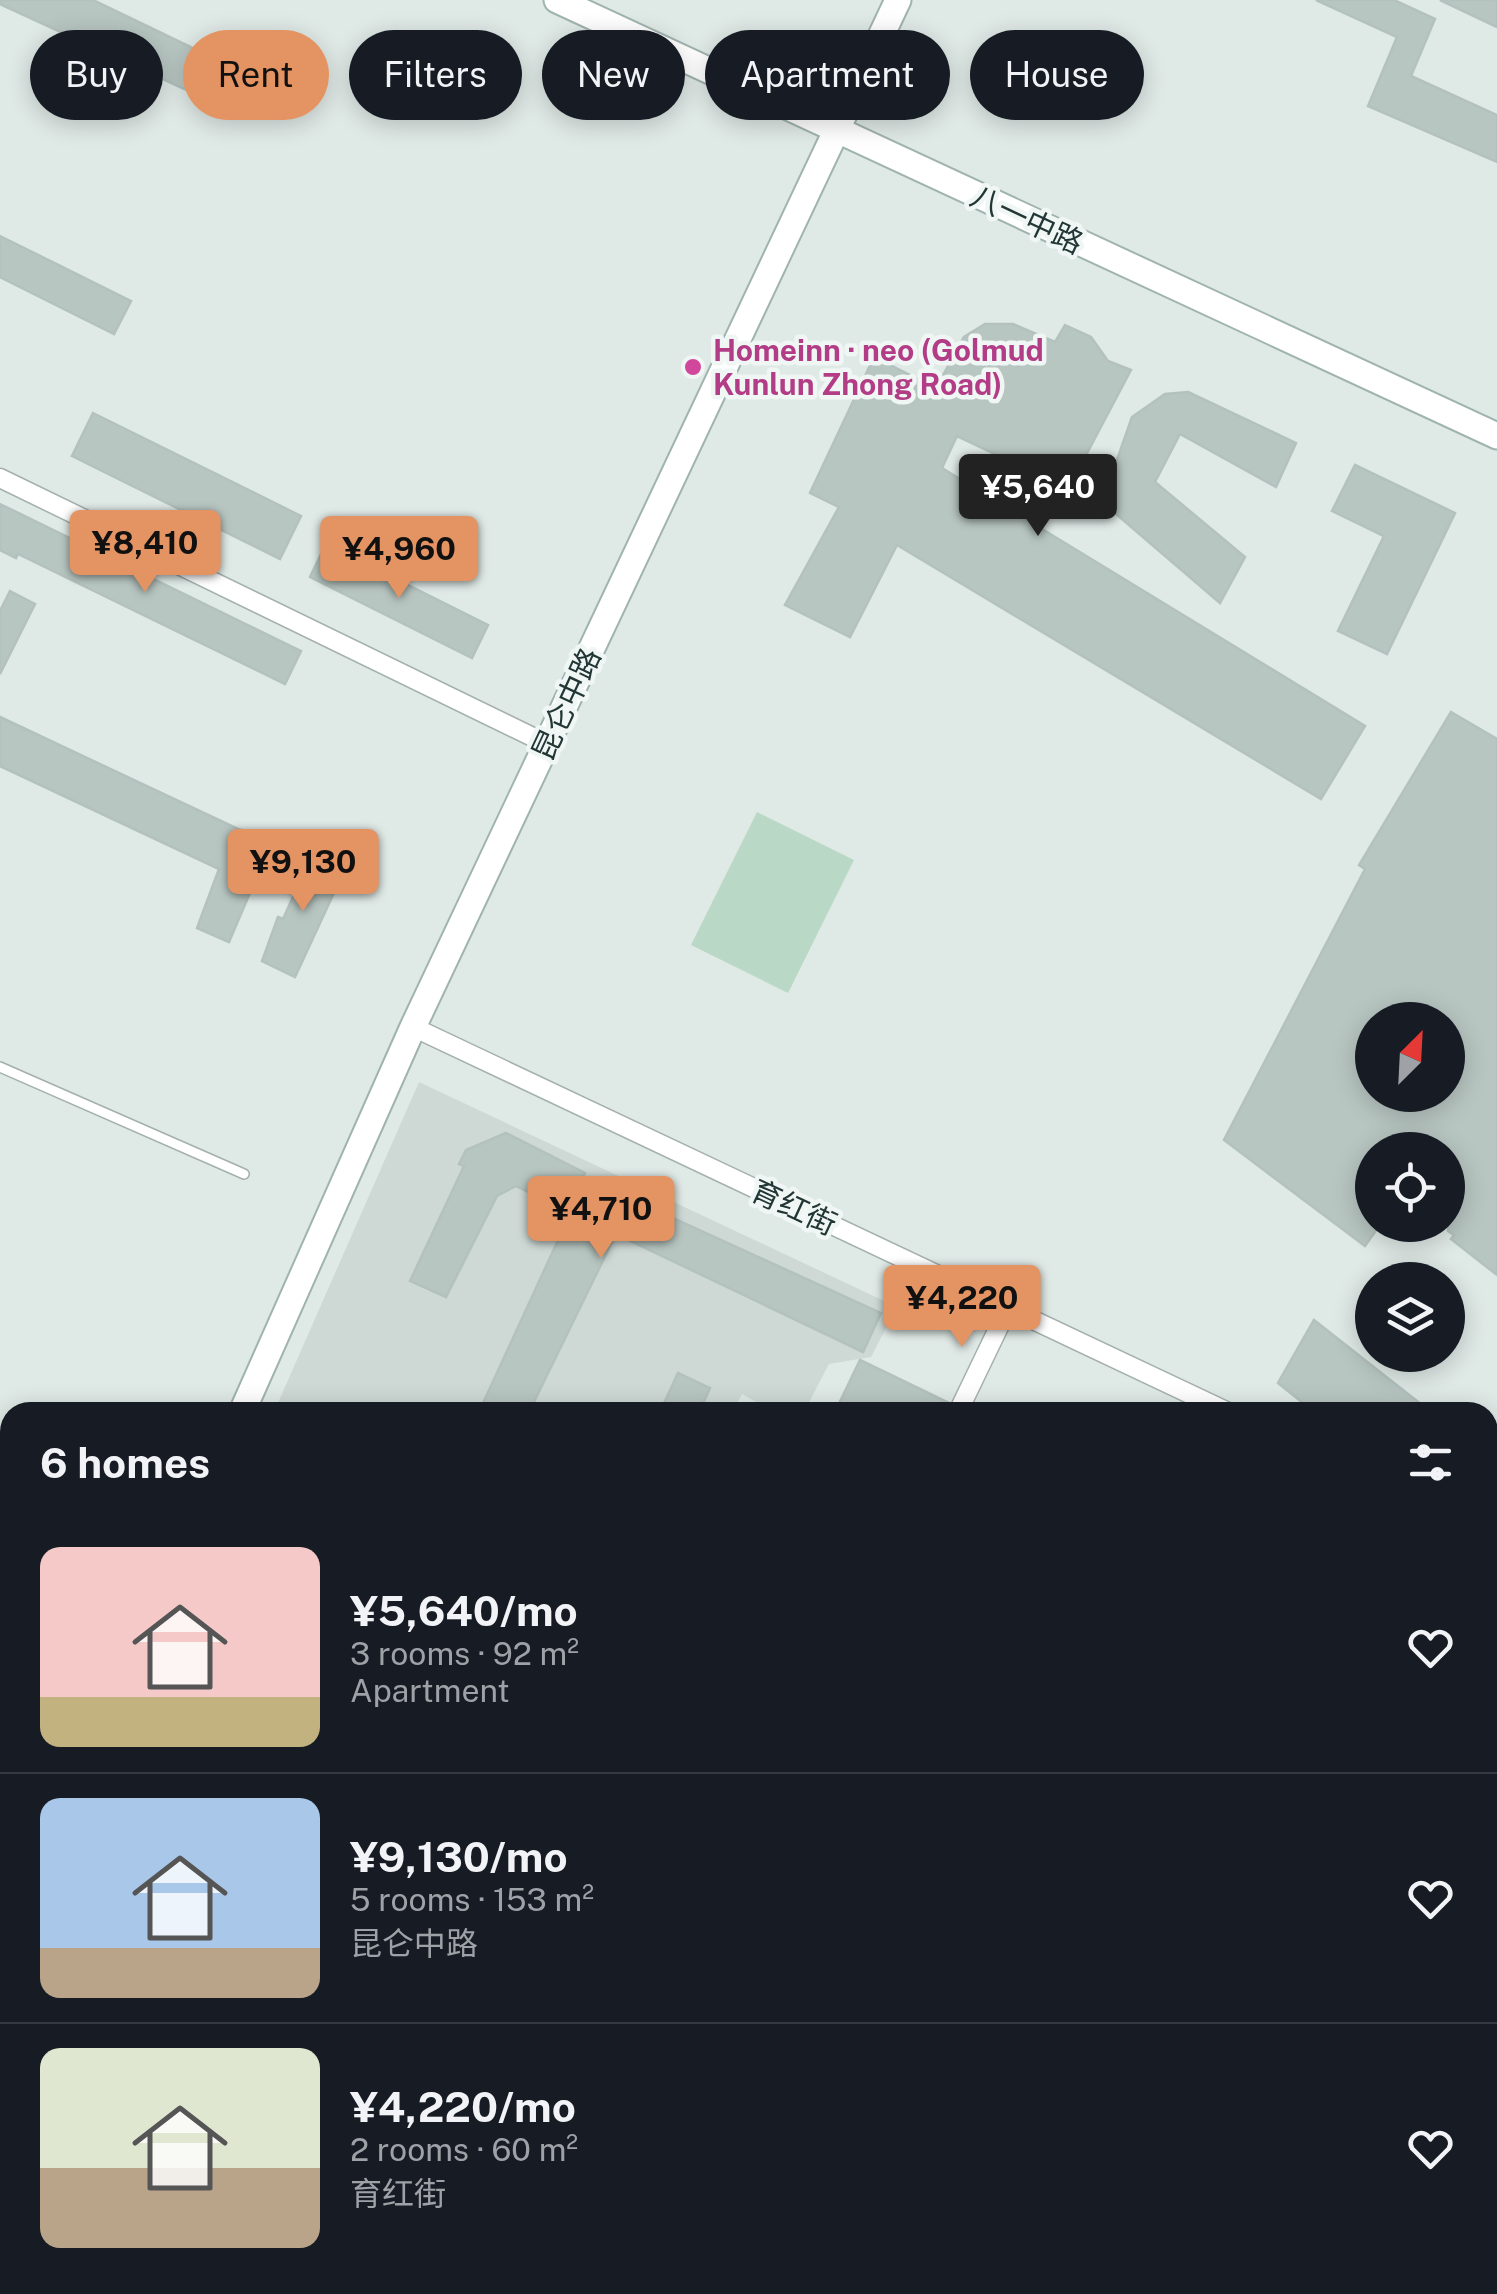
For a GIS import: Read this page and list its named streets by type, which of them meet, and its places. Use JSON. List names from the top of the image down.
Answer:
{
  "streets": {
    "main road": ["八一中路", "昆仑中路"],
    "street": ["育红街"]
  },
  "crossings": [
    ["八一中路", "昆仑中路"],
    ["昆仑中路", "育红街"]
  ],
  "places": ["Homeinn · neo (Golmud Kunlun Zhong Road)"],
  "north": "top right",
  "page": {
    "chip": [
      "Buy",
      "Rent",
      "Filters",
      "New",
      "Apartment",
      "House"
    ],
    "price": [
      "¥5,640",
      "¥8,410",
      "¥4,960",
      "¥9,130",
      "¥4,710",
      "¥4,220"
    ],
    "heading": "6 homes",
    "list": [
      {
        "name": "¥5,640/mo",
        "note": "3 rooms · 92 m² · Apartment"
      },
      {
        "name": "¥9,130/mo",
        "note": "5 rooms · 153 m² · 昆仑中路"
      },
      {
        "name": "¥4,220/mo",
        "note": "2 rooms · 60 m² · 育红街"
      }
    ]
  }
}
